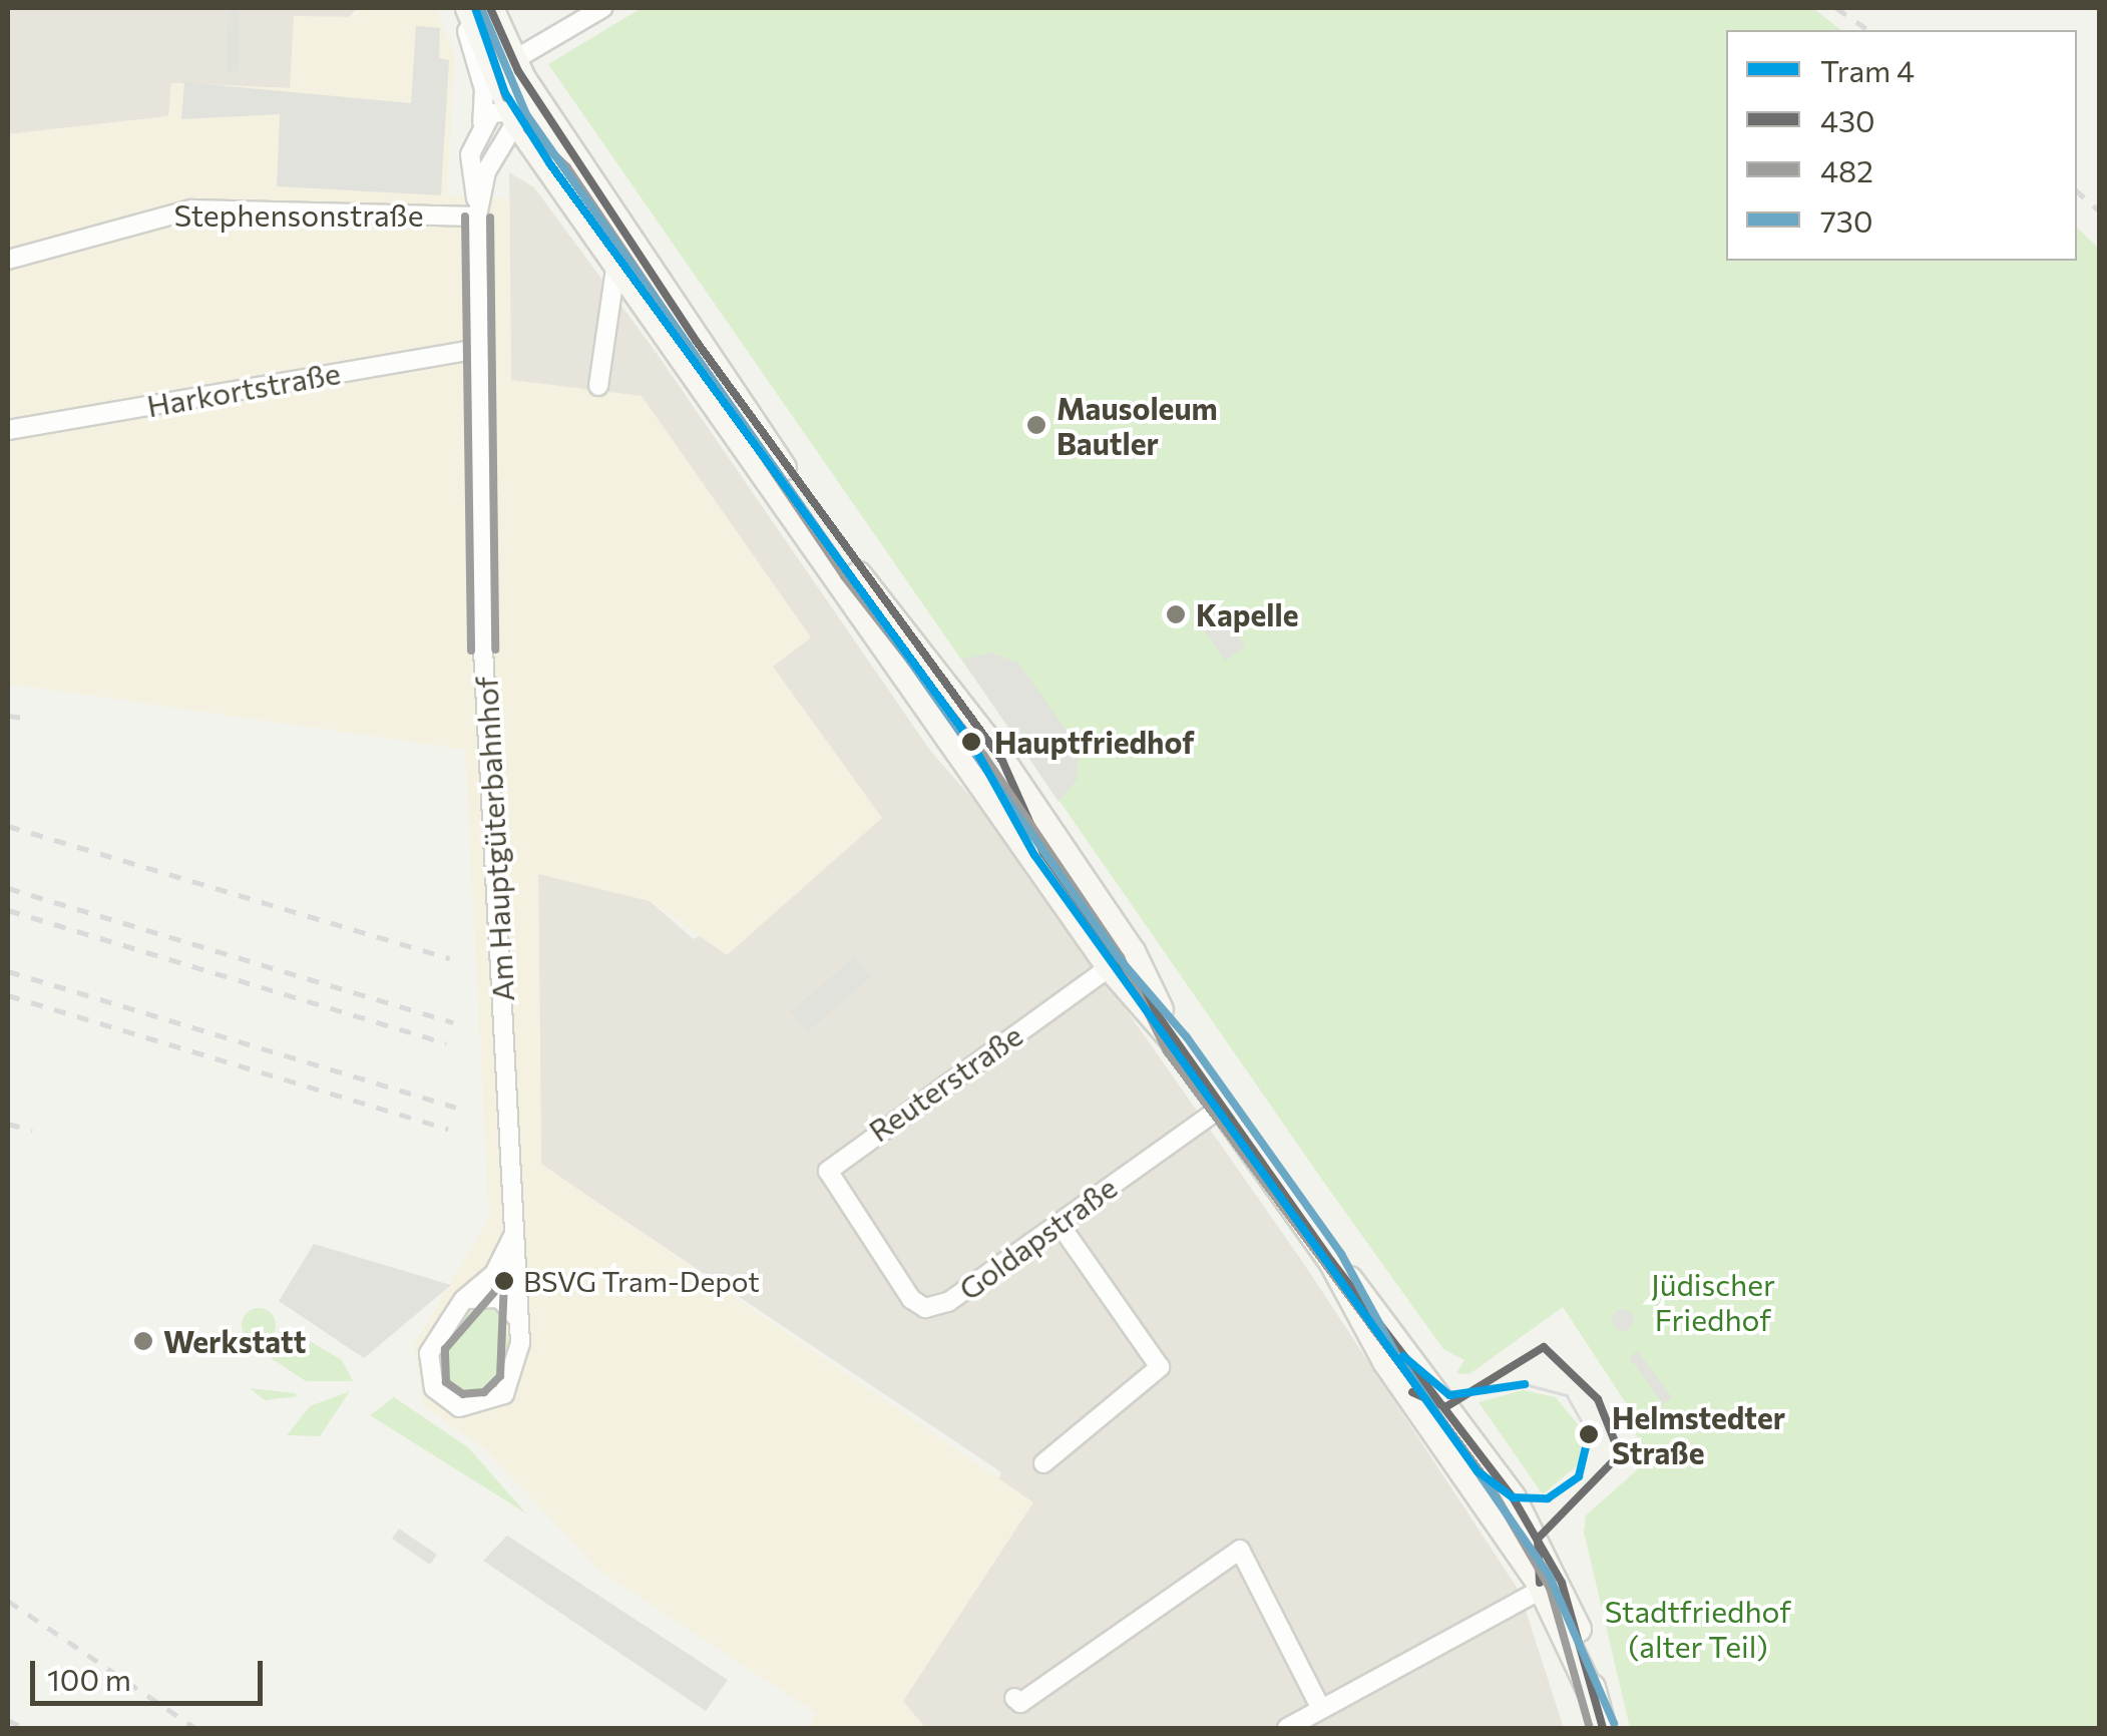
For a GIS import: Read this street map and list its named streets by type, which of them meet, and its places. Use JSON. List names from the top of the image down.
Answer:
{
  "streets": {
    "street": [
      "Stephensonstraße",
      "Harkortstraße",
      "Am Hauptgüterbahnhof",
      "Reuterstraße",
      "Goldapstraße"
    ]
  },
  "crossings": [
    ["Stephensonstraße", "Am Hauptgüterbahnhof"],
    ["Harkortstraße", "Am Hauptgüterbahnhof"],
    ["Reuterstraße", "Goldapstraße"]
  ],
  "parks": ["Jüdischer Friedhof", "Stadtfriedhof (alter Teil)"],
  "places": [
    "Mausoleum Bautler",
    "Kapelle",
    "Hauptfriedhof",
    "BSVG Tram-Depot",
    "Werkstatt",
    "Helmstedter Straße"
  ],
  "lines": [
    "tram line 4",
    "transit line 430",
    "transit line 730",
    "transit line 482"
  ],
  "legend": [
    "Tram 4",
    "430",
    "482",
    "730"
  ],
  "scale_bar": "100 m"
}
